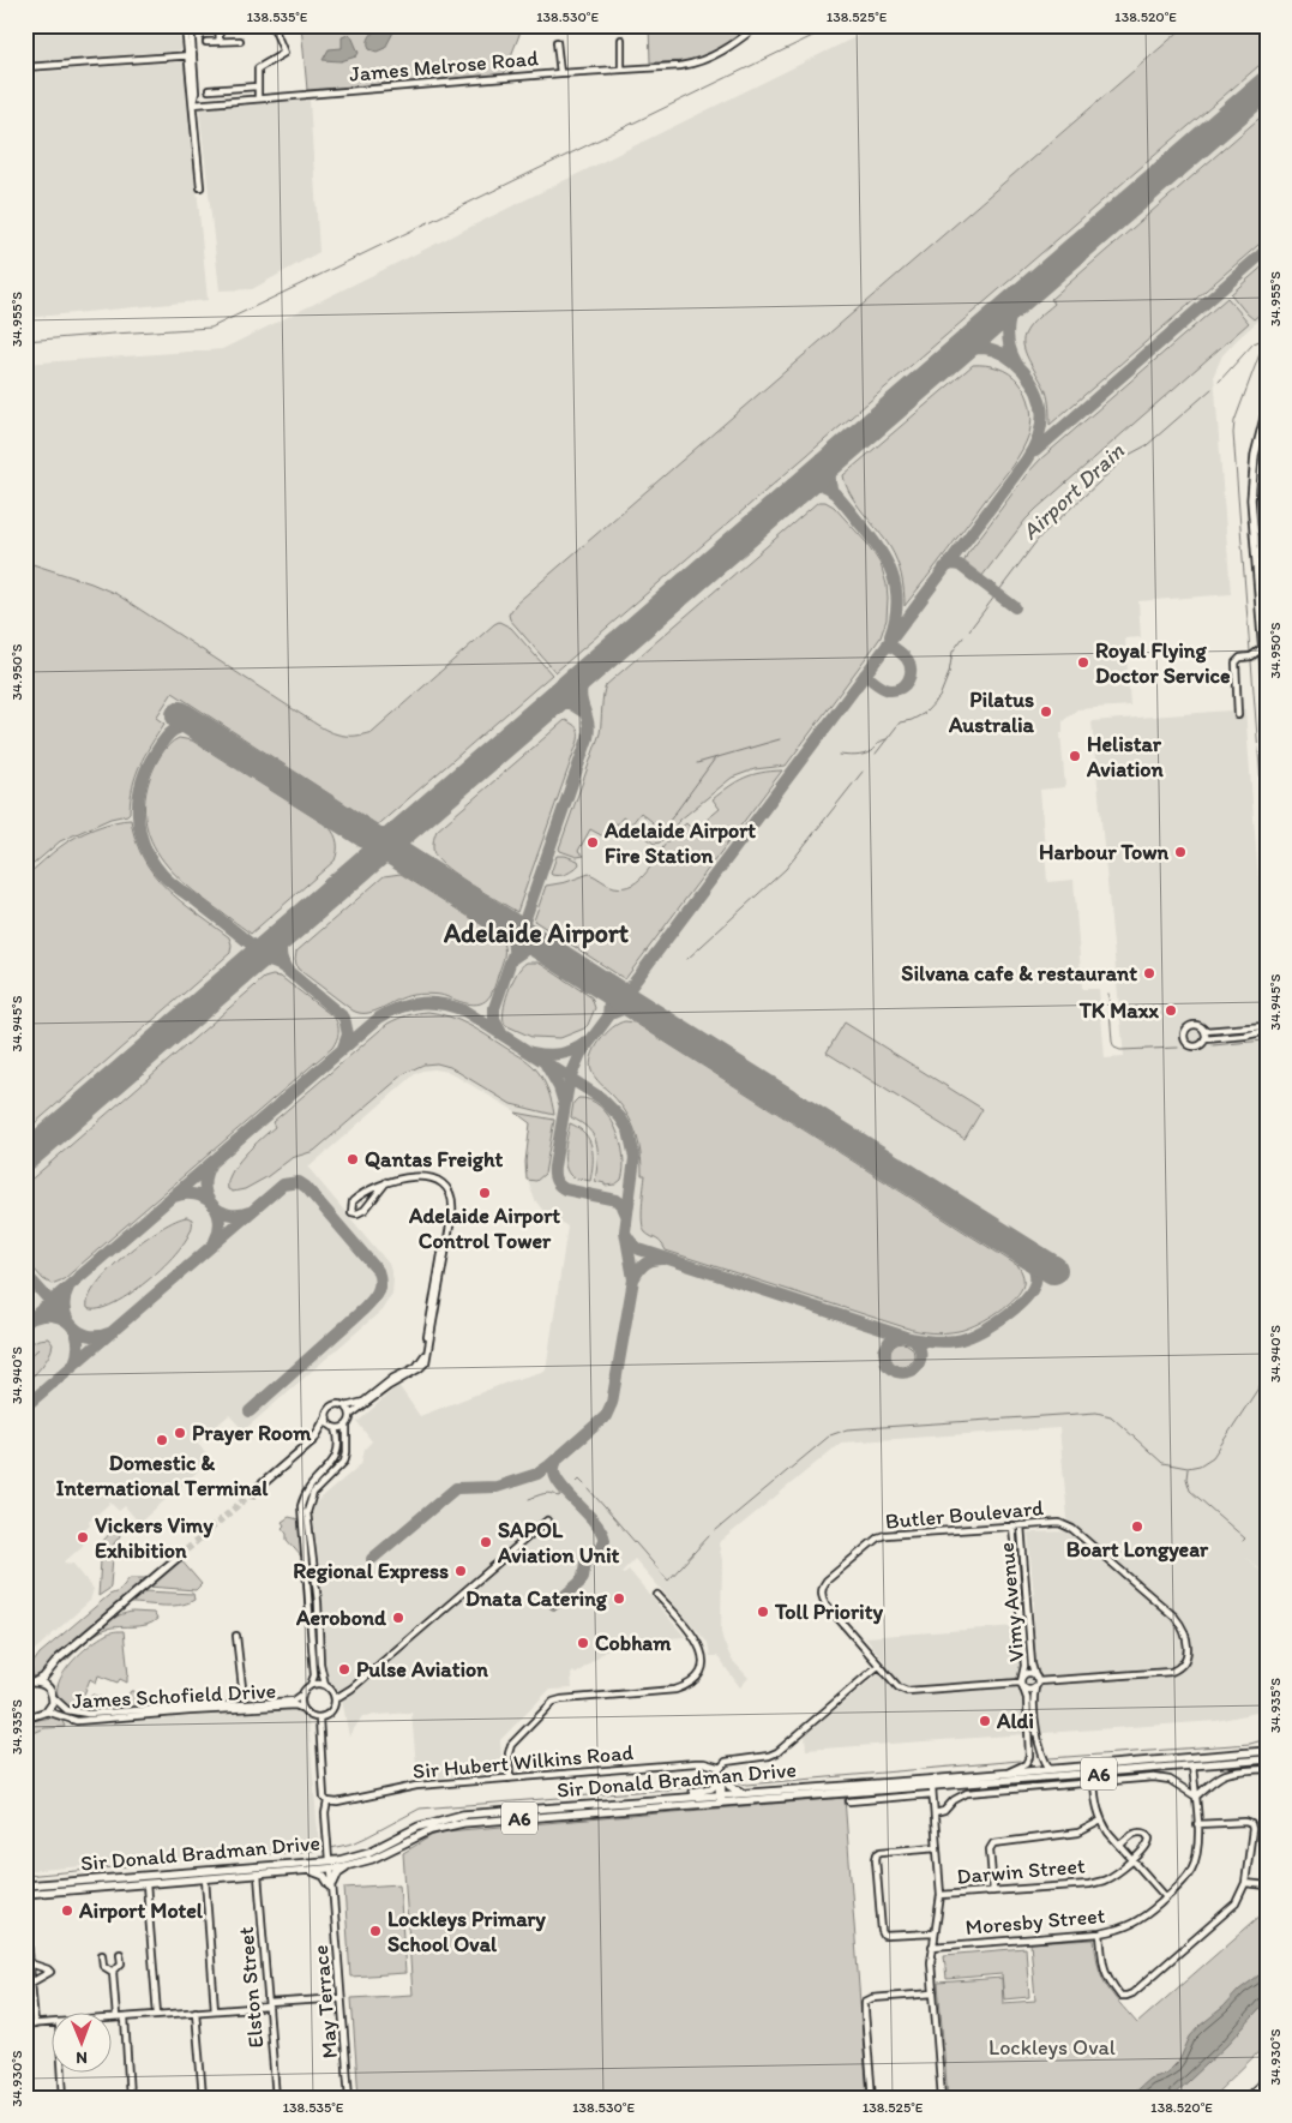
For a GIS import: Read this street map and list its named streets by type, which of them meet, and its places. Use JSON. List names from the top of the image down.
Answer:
{
  "streets": {
    "main road": ["A6", "Sir Donald Bradman Drive"],
    "street": [
      "James Melrose Road",
      "Butler Boulevard",
      "Vimy Avenue",
      "James Schofield Drive",
      "Sir Hubert Wilkins Road",
      "Darwin Street",
      "Moresby Street",
      "Elston Street",
      "May Terrace"
    ]
  },
  "crossings": [
    ["Butler Boulevard", "Vimy Avenue"],
    ["Vimy Avenue", "Sir Donald Bradman Drive"],
    ["James Schofield Drive", "May Terrace"],
    ["Sir Hubert Wilkins Road", "May Terrace"],
    ["Sir Donald Bradman Drive", "Moresby Street"],
    ["Sir Donald Bradman Drive", "Elston Street"],
    ["Sir Donald Bradman Drive", "May Terrace"]
  ],
  "districts": ["Adelaide Airport"],
  "water": ["Airport Drain"],
  "parks": ["Lockleys Oval"],
  "places": [
    "Royal Flying Doctor Service",
    "Pilatus Australia",
    "Helistar Aviation",
    "Adelaide Airport Fire Station",
    "Harbour Town",
    "Silvana cafe & restaurant",
    "TK Maxx",
    "Qantas Freight",
    "Adelaide Airport Control Tower",
    "Prayer Room",
    "Domestic & International Terminal",
    "Boart Longyear",
    "Vickers Vimy Exhibition",
    "SAPOL Aviation Unit",
    "Regional Express",
    "Dnata Catering",
    "Toll Priority",
    "Aerobond",
    "Cobham",
    "Pulse Aviation",
    "Aldi",
    "Airport Motel",
    "Lockleys Primary School Oval"
  ],
  "north": "bottom",
  "coordinates": [
    "138.535°E",
    "138.530°E",
    "138.525°E",
    "138.520°E",
    "34.955°S",
    "34.950°S",
    "34.945°S",
    "34.940°S",
    "34.935°S",
    "34.930°S"
  ]
}
